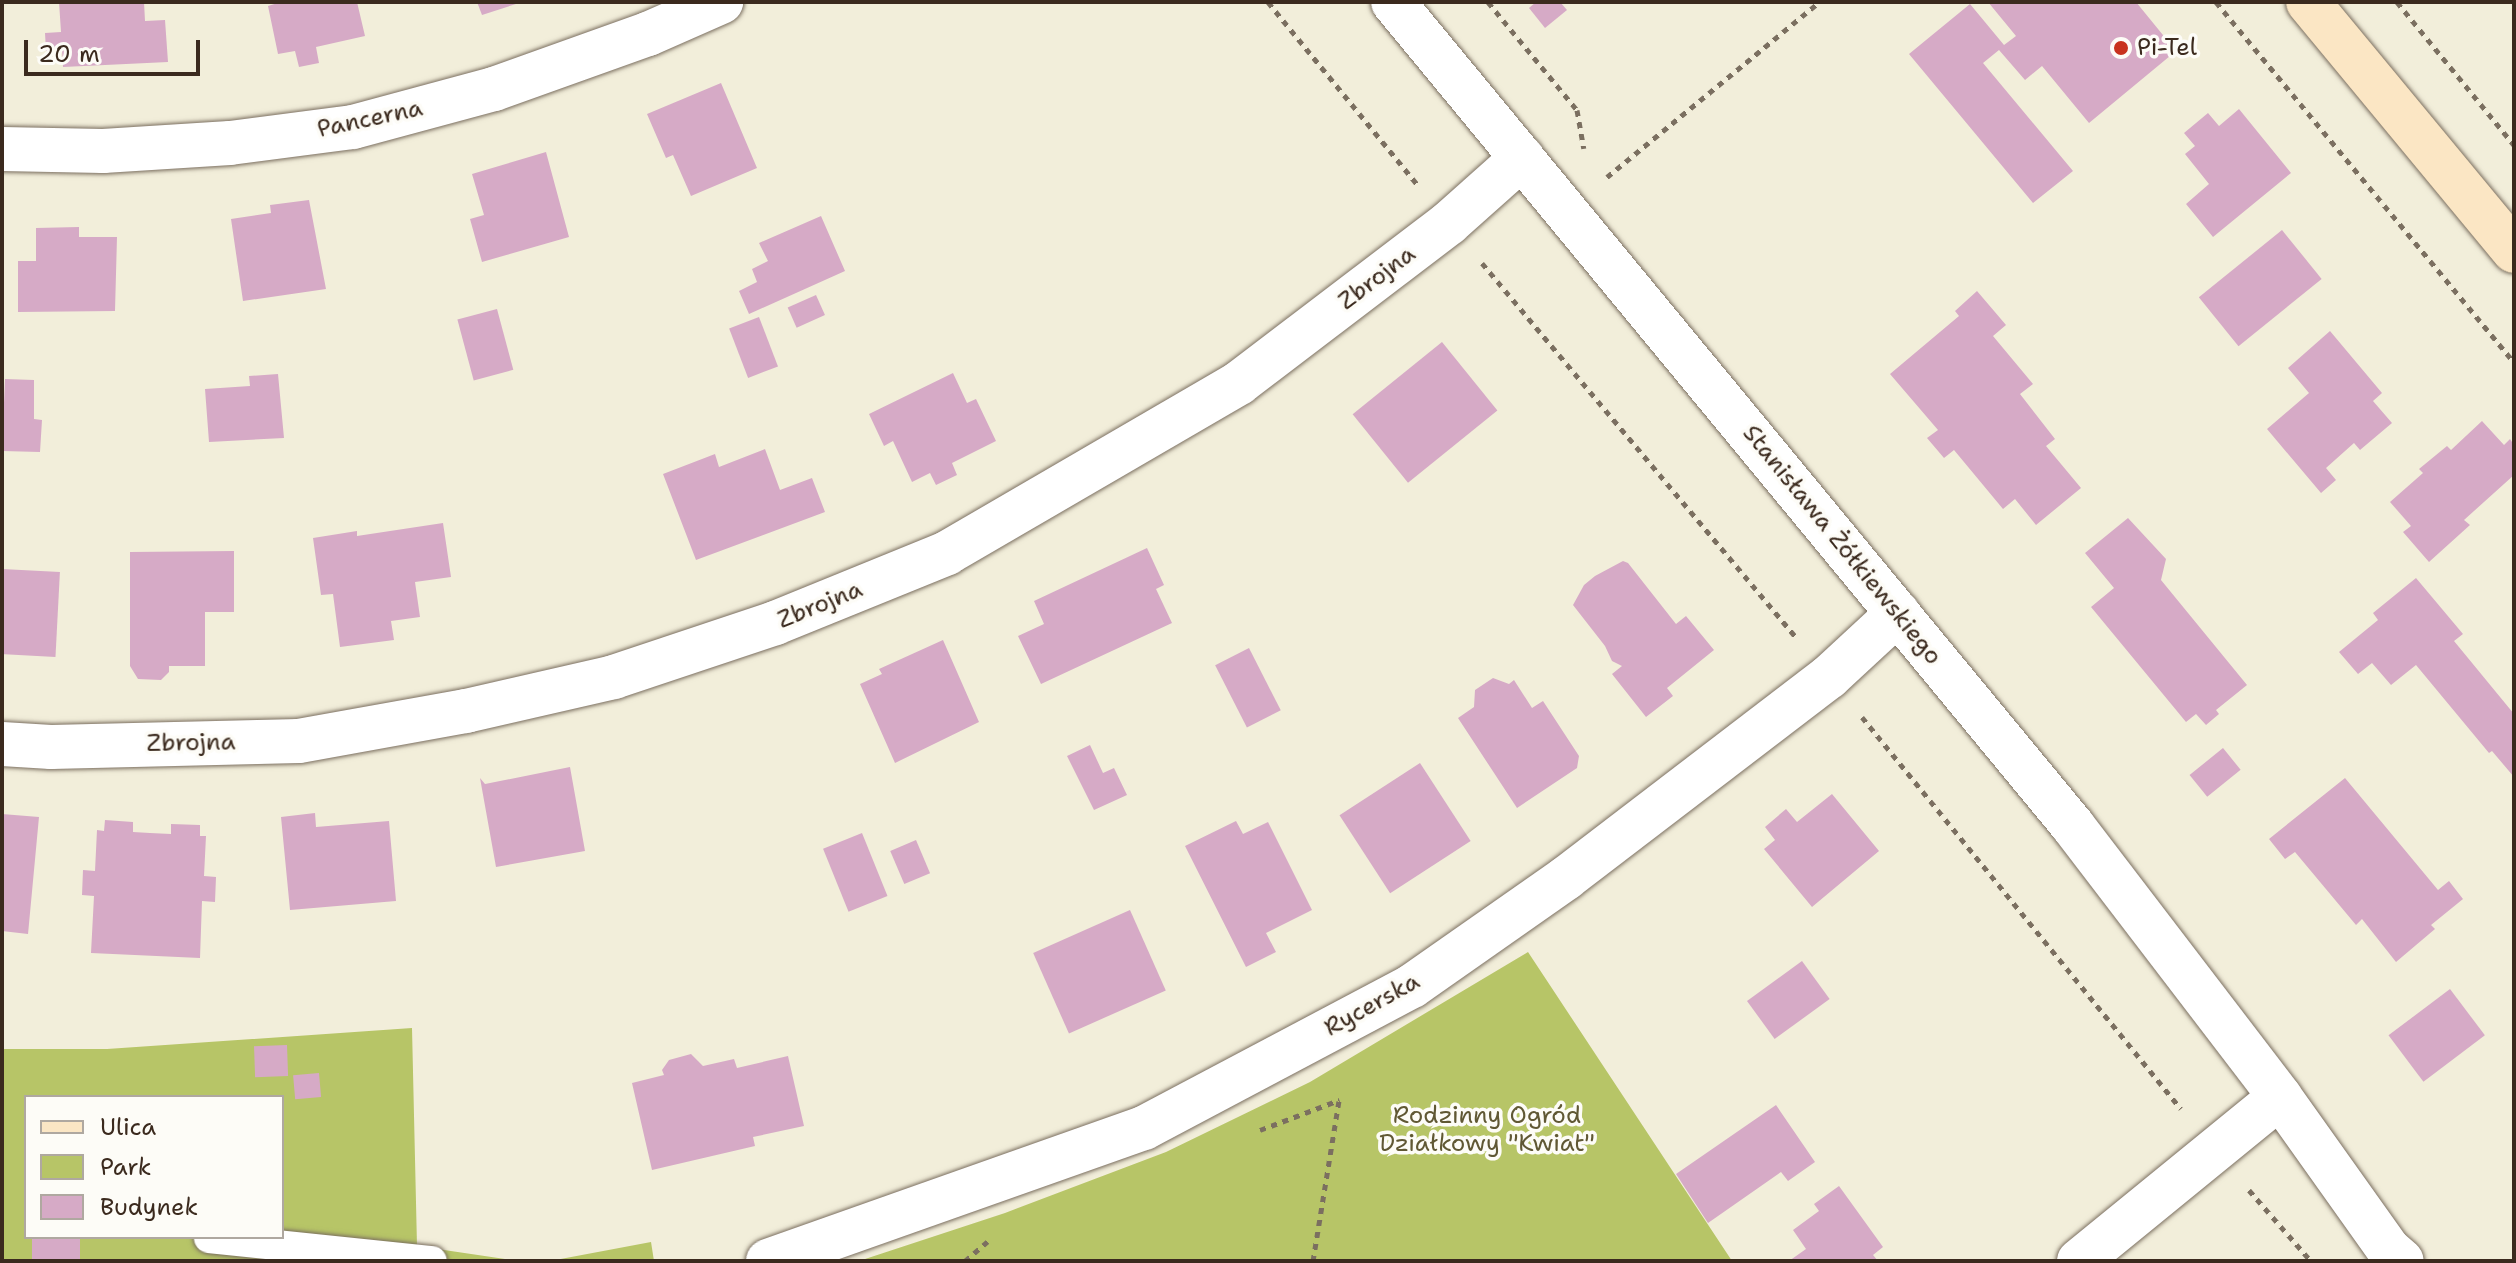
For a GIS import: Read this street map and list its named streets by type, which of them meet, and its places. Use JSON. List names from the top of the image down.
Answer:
{
  "streets": {
    "street": [
      "Pancerna",
      "Zbrojna",
      "Stanisława Żółkiewskiego",
      "Rycerska"
    ]
  },
  "crossings": [
    ["Zbrojna", "Stanisława Żółkiewskiego"],
    ["Stanisława Żółkiewskiego", "Rycerska"]
  ],
  "parks": ["Rodzinny Ogród Działkowy \"Kwiat\""],
  "places": ["Pi-Tel"],
  "legend": ["Ulica", "Park", "Budynek"],
  "scale_bar": "20 m"
}
